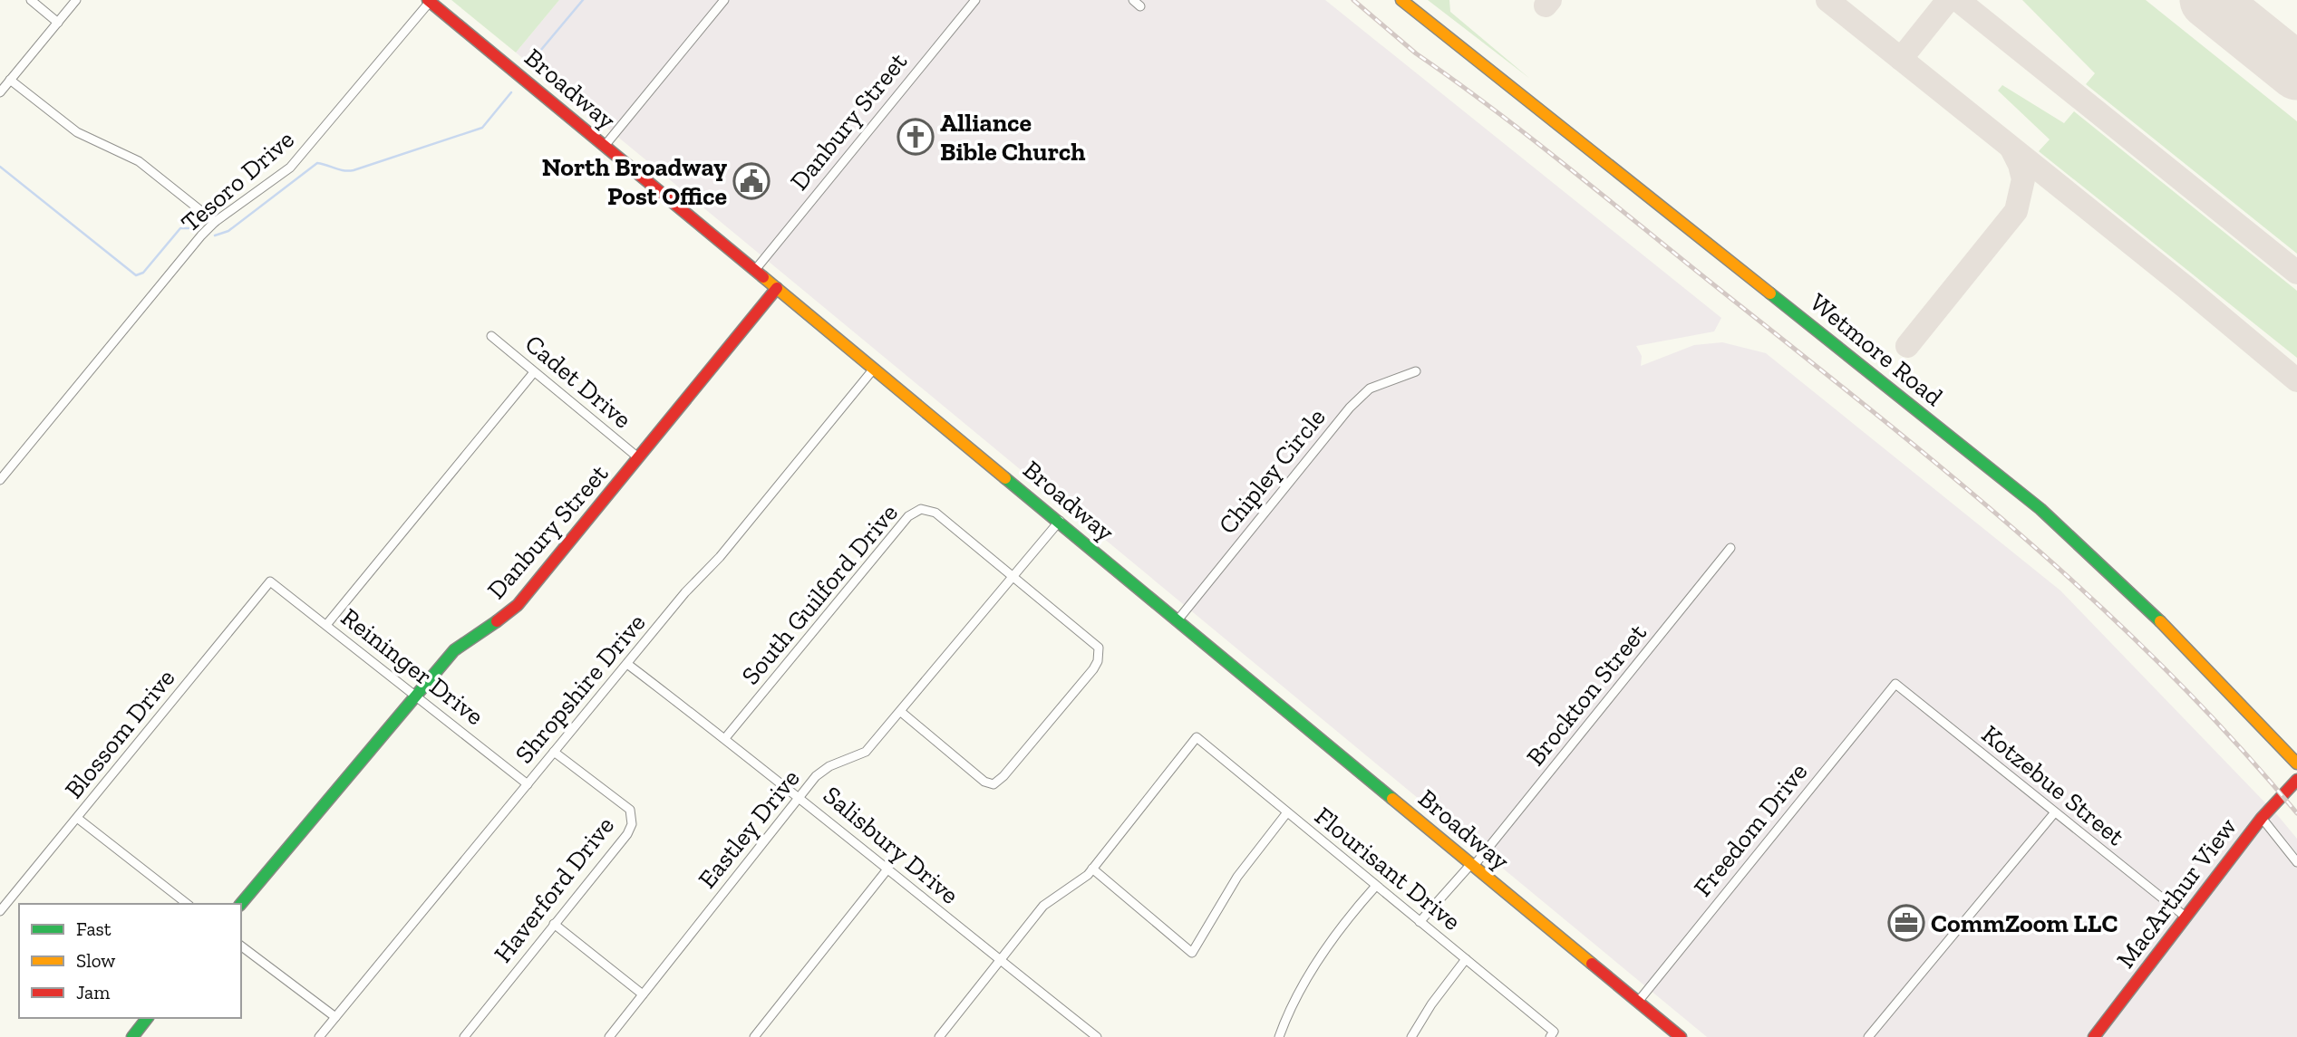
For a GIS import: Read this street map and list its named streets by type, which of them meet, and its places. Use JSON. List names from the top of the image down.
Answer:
{
  "streets": {
    "main road": [
      "Broadway",
      "Danbury Street",
      "Wetmore Road",
      "MacArthur View"
    ],
    "street": [
      "Tesoro Drive",
      "Cadet Drive",
      "Chipley Circle",
      "South Guilford Drive",
      "Reininger Drive",
      "Shropshire Drive",
      "Brockton Street",
      "Blossom Drive",
      "Kotzebue Street",
      "Eastley Drive",
      "Freedom Drive",
      "Salisbury Drive",
      "Flourisant Drive",
      "Haverford Drive"
    ]
  },
  "crossings": [
    ["Broadway", "Danbury Street"],
    ["Broadway", "Tesoro Drive"],
    ["Broadway", "Chipley Circle"],
    ["Broadway", "Shropshire Drive"],
    ["Broadway", "Brockton Street"],
    ["Broadway", "Eastley Drive"],
    ["Broadway", "Freedom Drive"],
    ["Danbury Street", "Cadet Drive"],
    ["Danbury Street", "Reininger Drive"],
    ["South Guilford Drive", "Eastley Drive"],
    ["South Guilford Drive", "Salisbury Drive"],
    ["Reininger Drive", "Shropshire Drive"],
    ["Reininger Drive", "Blossom Drive"],
    ["Shropshire Drive", "Salisbury Drive"],
    ["Shropshire Drive", "Haverford Drive"],
    ["Brockton Street", "Flourisant Drive"],
    ["Kotzebue Street", "Freedom Drive"],
    ["Kotzebue Street", "MacArthur View"],
    ["Eastley Drive", "Salisbury Drive"]
  ],
  "places": {
    "church": ["Alliance Bible Church"],
    "public building": ["North Broadway Post Office"],
    "office": ["CommZoom LLC"]
  },
  "legend": ["Fast", "Slow", "Jam"]
}
